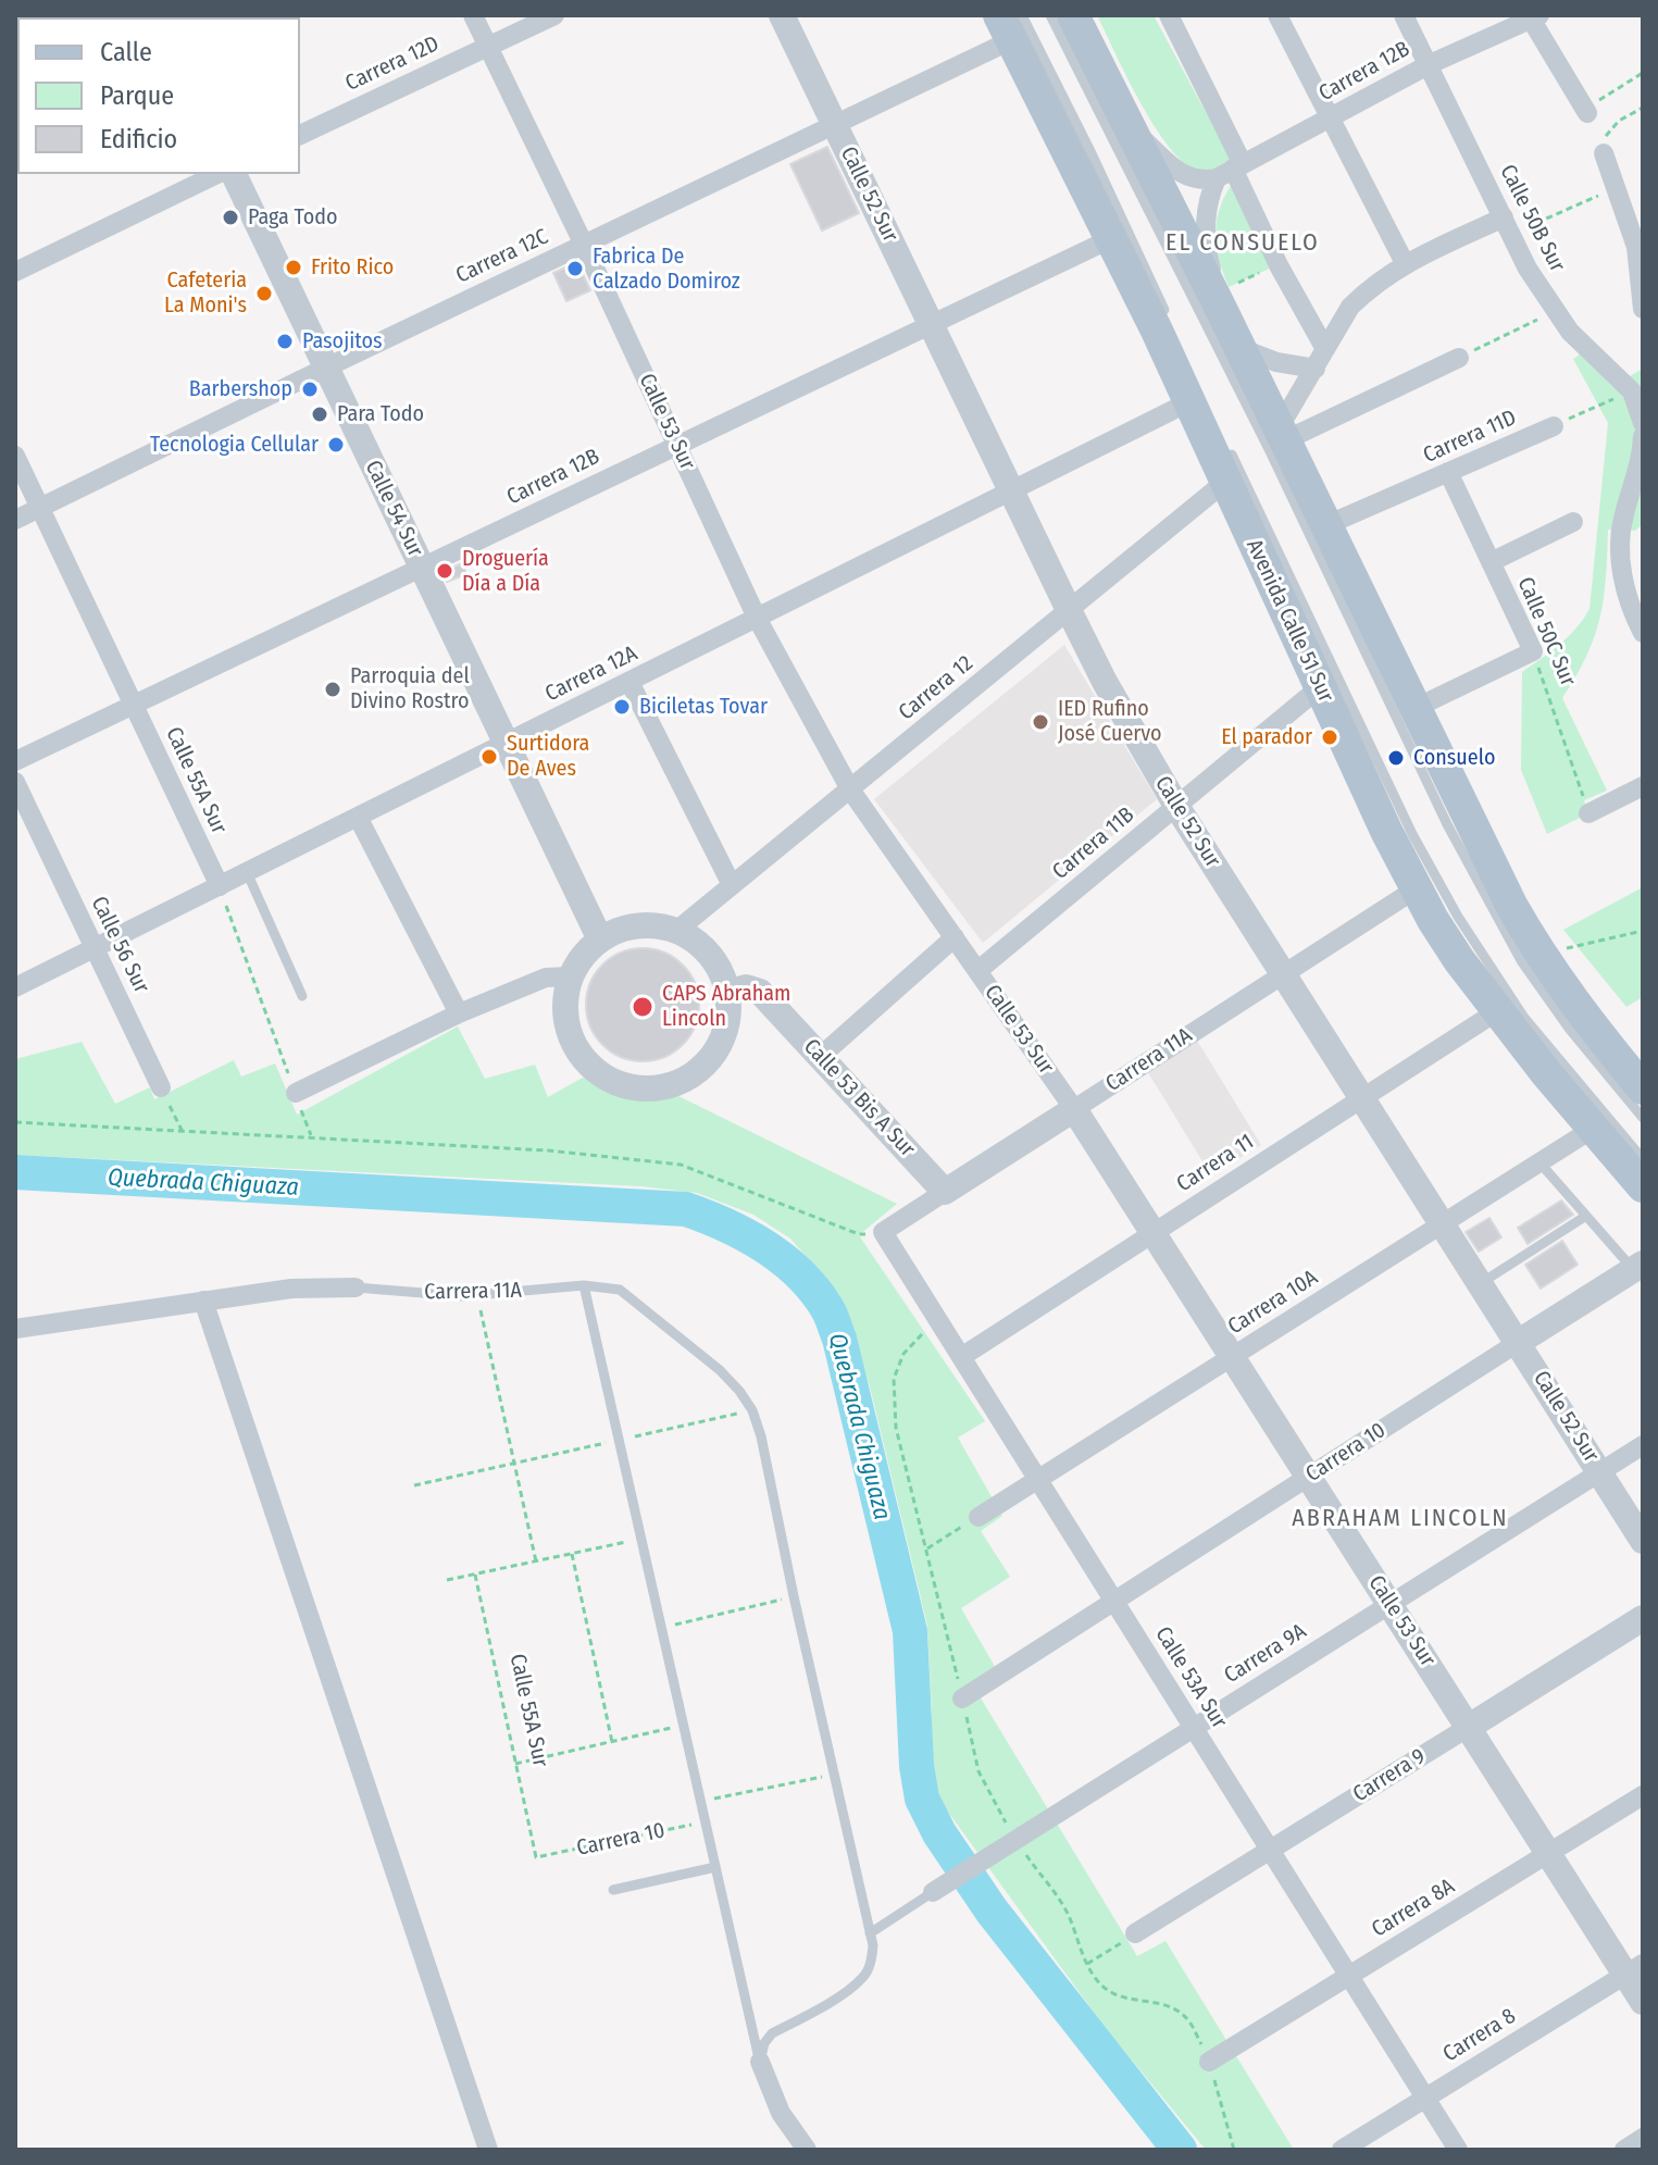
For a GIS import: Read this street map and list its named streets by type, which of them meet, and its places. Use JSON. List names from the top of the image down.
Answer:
{
  "streets": {
    "main road": ["Avenida Calle 51 Sur"],
    "street": [
      "Carrera 12D",
      "Carrera 12B",
      "Calle 52 Sur",
      "Calle 50B Sur",
      "Carrera 12C",
      "Calle 53 Sur",
      "Carrera 11D",
      "Calle 54 Sur",
      "Calle 50C Sur",
      "Carrera 12A",
      "Carrera 12",
      "Calle 55A Sur",
      "Carrera 11B",
      "Calle 56 Sur",
      "Carrera 11A",
      "Calle 53 Bis A Sur",
      "Carrera 11",
      "Carrera 10A",
      "Carrera 10",
      "Carrera 9A",
      "Calle 53A Sur",
      "Carrera 9",
      "Carrera 8A",
      "Carrera 8"
    ]
  },
  "crossings": [
    ["Carrera 12D", "Calle 53 Sur"],
    ["Carrera 12B", "Calle 52 Sur"],
    ["Carrera 12B", "Calle 50B Sur"],
    ["Carrera 12B", "Calle 53 Sur"],
    ["Carrera 12B", "Calle 54 Sur"],
    ["Carrera 12B", "Avenida Calle 51 Sur"],
    ["Carrera 12B", "Calle 55A Sur"],
    ["Calle 52 Sur", "Carrera 12C"],
    ["Calle 52 Sur", "Carrera 12A"],
    ["Calle 52 Sur", "Carrera 12"],
    ["Calle 52 Sur", "Carrera 11B"],
    ["Calle 52 Sur", "Carrera 11A"],
    ["Calle 52 Sur", "Carrera 11"],
    ["Calle 52 Sur", "Carrera 10A"],
    ["Calle 52 Sur", "Carrera 10"],
    ["Calle 52 Sur", "Carrera 9A"],
    ["Carrera 12C", "Calle 53 Sur"],
    ["Carrera 12C", "Calle 54 Sur"],
    ["Carrera 12C", "Avenida Calle 51 Sur"],
    ["Carrera 12C", "Calle 55A Sur"],
    ["Calle 53 Sur", "Carrera 12A"],
    ["Calle 53 Sur", "Carrera 12"],
    ["Calle 53 Sur", "Carrera 11B"],
    ["Calle 53 Sur", "Carrera 11A"],
    ["Calle 53 Sur", "Carrera 11"],
    ["Calle 53 Sur", "Carrera 10A"],
    ["Calle 53 Sur", "Carrera 10"],
    ["Calle 53 Sur", "Carrera 9A"],
    ["Calle 53 Sur", "Carrera 9"],
    ["Calle 53 Sur", "Carrera 8A"],
    ["Calle 53 Sur", "Carrera 8"],
    ["Carrera 11D", "Calle 50C Sur"],
    ["Calle 54 Sur", "Carrera 12A"],
    ["Calle 54 Sur", "Carrera 12"],
    ["Calle 54 Sur", "Calle 53 Bis A Sur"],
    ["Avenida Calle 51 Sur", "Carrera 12A"],
    ["Avenida Calle 51 Sur", "Carrera 12"],
    ["Avenida Calle 51 Sur", "Carrera 11B"],
    ["Avenida Calle 51 Sur", "Carrera 11A"],
    ["Avenida Calle 51 Sur", "Carrera 11"],
    ["Avenida Calle 51 Sur", "Carrera 10A"],
    ["Carrera 12A", "Calle 55A Sur"],
    ["Carrera 12A", "Calle 56 Sur"],
    ["Carrera 12", "Calle 53 Bis A Sur"],
    ["Calle 55A Sur", "Carrera 10"],
    ["Carrera 11A", "Calle 53 Bis A Sur"],
    ["Carrera 11A", "Calle 53A Sur"],
    ["Carrera 11", "Calle 53A Sur"],
    ["Carrera 10A", "Calle 53A Sur"],
    ["Carrera 10", "Calle 53A Sur"],
    ["Carrera 9A", "Calle 53A Sur"],
    ["Calle 53A Sur", "Carrera 9"],
    ["Calle 53A Sur", "Carrera 8A"],
    ["Calle 53A Sur", "Carrera 8"]
  ],
  "districts": ["EL CONSUELO", "ABRAHAM LINCOLN"],
  "water": ["Quebrada Chiguaza"],
  "places": [
    "Paga Todo",
    "Frito Rico",
    "Fabrica De Calzado Domiroz",
    "Cafeteria La Moni's",
    "Pasojitos",
    "Barbershop",
    "Para Todo",
    "Tecnologia Cellular",
    "Droguería Día a Día",
    "Parroquia del Divino Rostro",
    "Biciletas Tovar",
    "IED Rufino José Cuervo",
    "El parador",
    "Surtidora De Aves",
    "Consuelo",
    "CAPS Abraham Lincoln"
  ],
  "legend": ["Calle", "Parque", "Edificio"]
}
